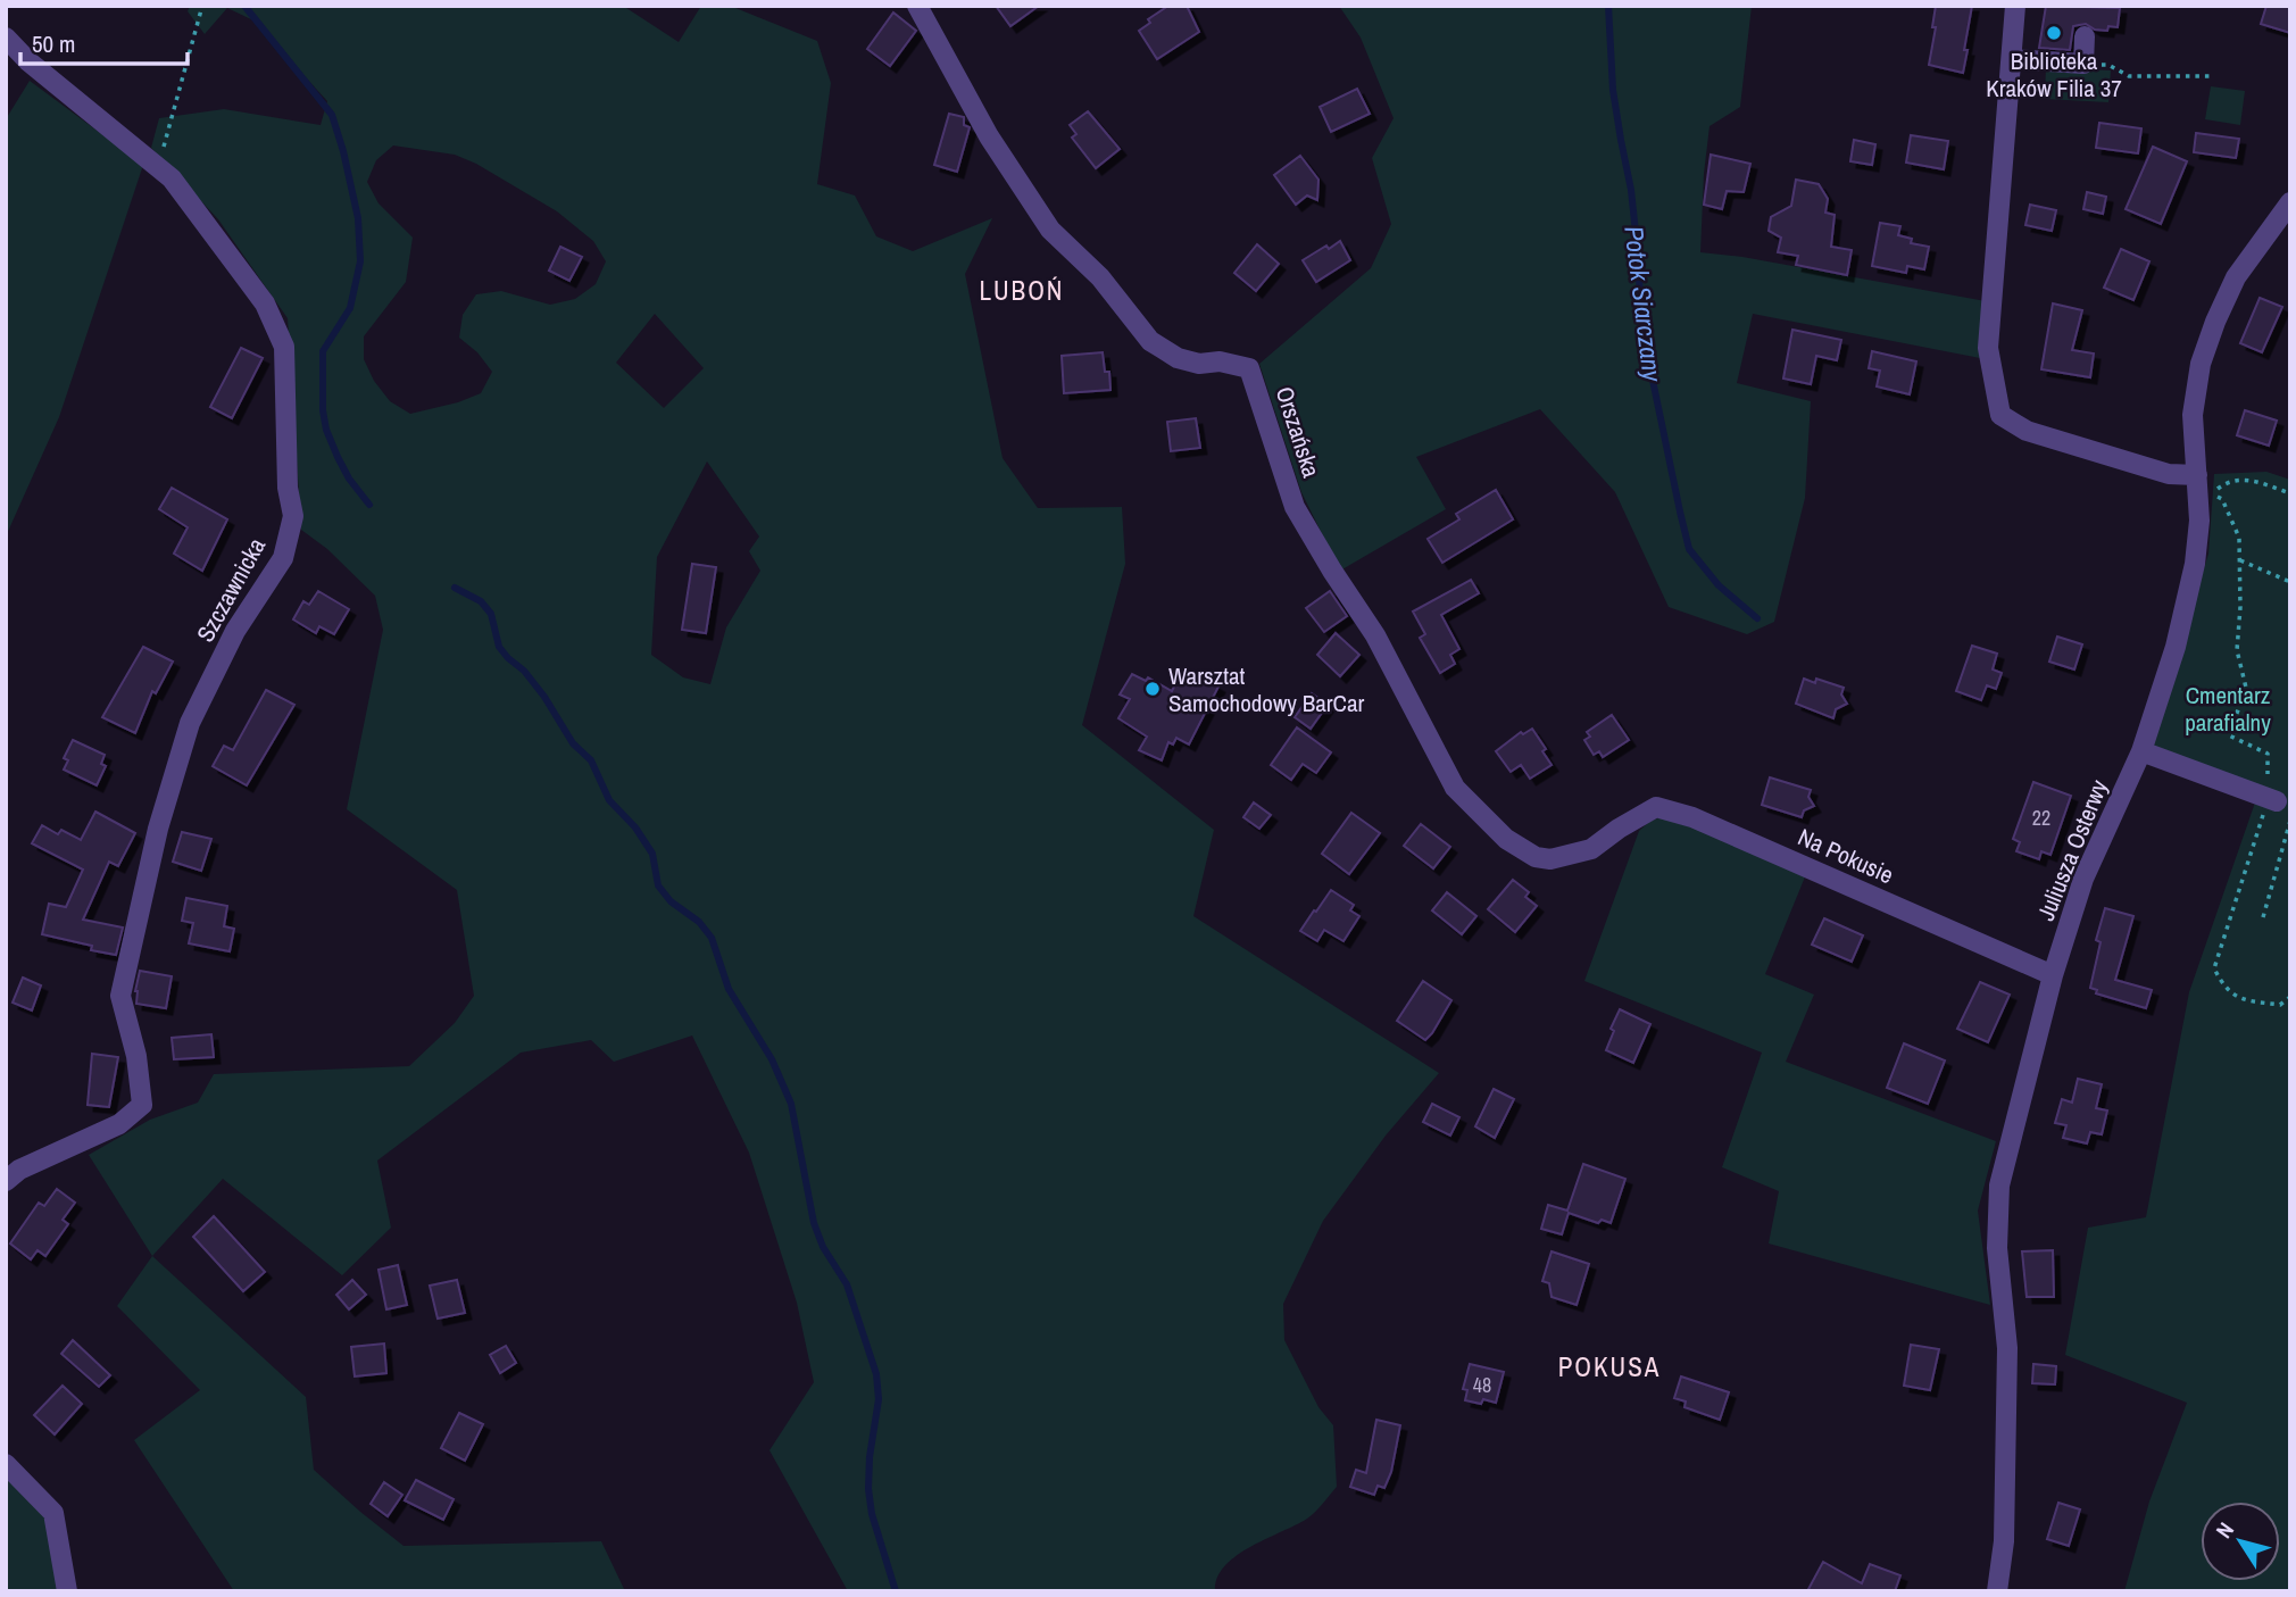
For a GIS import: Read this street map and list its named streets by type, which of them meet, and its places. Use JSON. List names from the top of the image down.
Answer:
{
  "streets": {
    "street": [
      "Orszańska",
      "Szczawnicka",
      "Juliusza Osterwy",
      "Na Pokusie"
    ]
  },
  "crossings": [
    ["Orszańska", "Na Pokusie"],
    ["Juliusza Osterwy", "Na Pokusie"]
  ],
  "districts": ["LUBOŃ", "POKUSA"],
  "water": ["Potok Siarczany"],
  "parks": ["Cmentarz parafialny"],
  "places": ["Biblioteka Kraków Filia 37", "Warsztat Samochodowy BarCar"],
  "house_numbers": ["22", "48"],
  "scale_bar": "50 m",
  "north": "top left"
}
